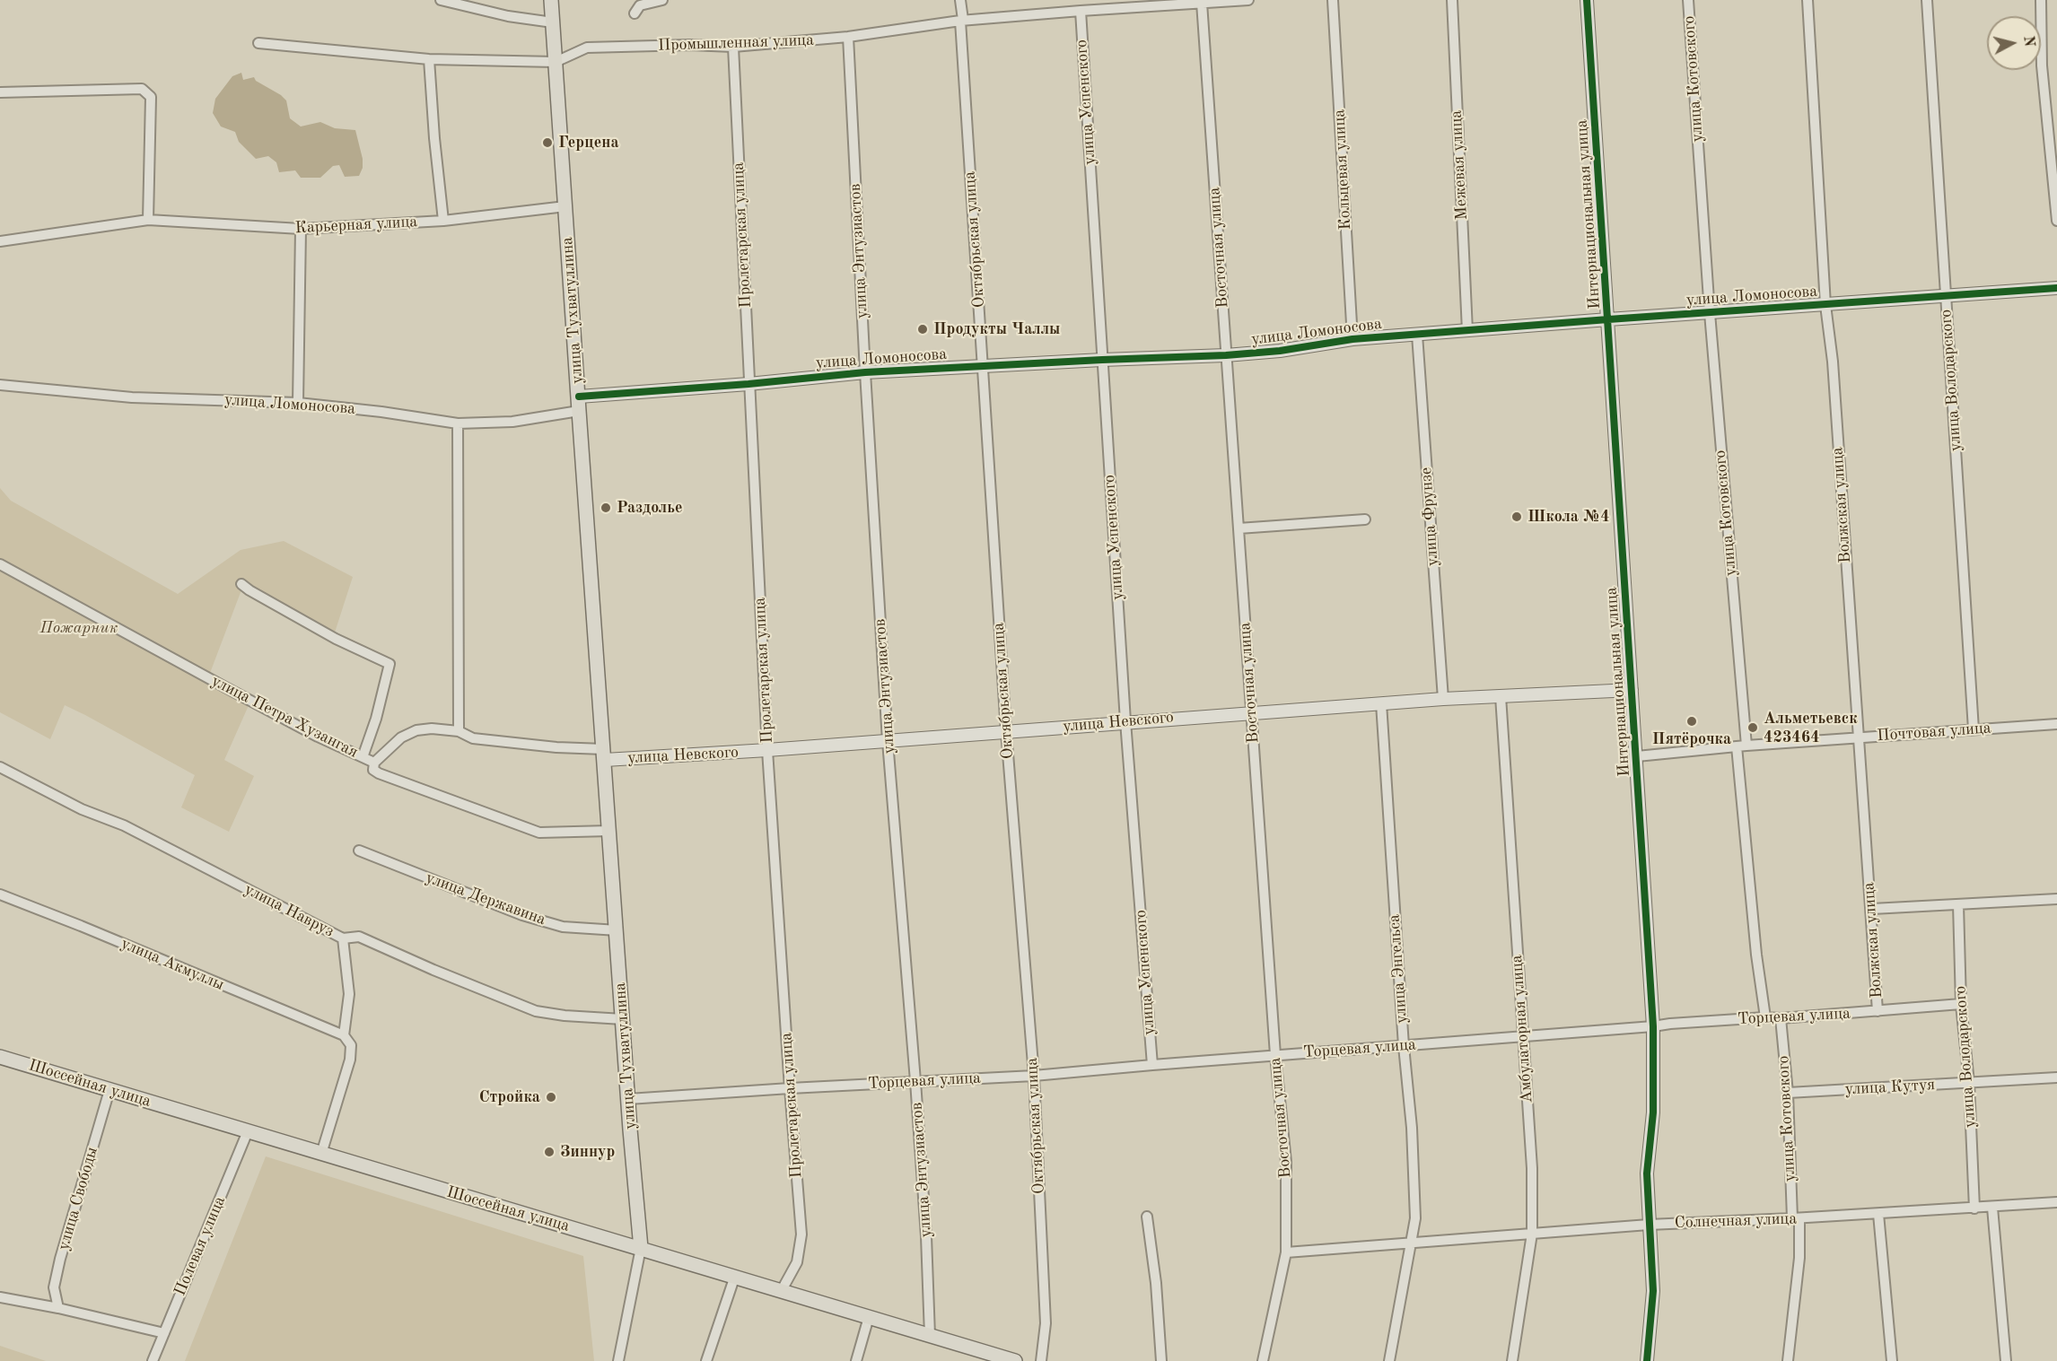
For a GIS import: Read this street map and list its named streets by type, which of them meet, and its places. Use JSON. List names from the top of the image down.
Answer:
{
  "streets": {
    "main road": ["улица Тухватуллина", "Шоссейная улица"],
    "street": [
      "Промышленная улица",
      "улица Котовского",
      "улица Успенского",
      "Межевая улица",
      "Кольцевая улица",
      "Интернациональная улица",
      "Карьерная улица",
      "Пролетарская улица",
      "Октябрьская улица",
      "Восточная улица",
      "улица Энтузиастов",
      "улица Ломоносова",
      "улица Володарского",
      "Волжская улица",
      "улица Фрунзе",
      "улица Петра Хузангая",
      "улица Невского",
      "Почтовая улица",
      "улица Державина",
      "улица Навруз",
      "улица Акмуллы",
      "улица Энгельса",
      "Торцевая улица",
      "Амбулаторная улица",
      "улица Кутуя",
      "улица Свободы",
      "Солнечная улица",
      "Полевая улица"
    ]
  },
  "crossings": [
    ["Промышленная улица", "улица Успенского"],
    ["Промышленная улица", "Пролетарская улица"],
    ["Промышленная улица", "Октябрьская улица"],
    ["Промышленная улица", "Восточная улица"],
    ["Промышленная улица", "улица Энтузиастов"],
    ["Промышленная улица", "улица Тухватуллина"],
    ["улица Котовского", "улица Ломоносова"],
    ["улица Котовского", "Почтовая улица"],
    ["улица Котовского", "Торцевая улица"],
    ["улица Котовского", "улица Кутуя"],
    ["улица Котовского", "Солнечная улица"],
    ["улица Успенского", "улица Ломоносова"],
    ["улица Успенского", "улица Невского"],
    ["улица Успенского", "Торцевая улица"],
    ["Межевая улица", "улица Ломоносова"],
    ["Кольцевая улица", "улица Ломоносова"],
    ["Интернациональная улица", "улица Ломоносова"],
    ["Интернациональная улица", "улица Невского"],
    ["Интернациональная улица", "Почтовая улица"],
    ["Интернациональная улица", "Торцевая улица"],
    ["Интернациональная улица", "Солнечная улица"],
    ["Карьерная улица", "улица Тухватуллина"],
    ["Пролетарская улица", "улица Ломоносова"],
    ["Пролетарская улица", "улица Невского"],
    ["Пролетарская улица", "Торцевая улица"],
    ["Пролетарская улица", "Шоссейная улица"],
    ["Октябрьская улица", "улица Ломоносова"],
    ["Октябрьская улица", "улица Невского"],
    ["Октябрьская улица", "Торцевая улица"],
    ["Восточная улица", "улица Ломоносова"],
    ["Восточная улица", "улица Невского"],
    ["Восточная улица", "Торцевая улица"],
    ["Восточная улица", "Солнечная улица"],
    ["улица Энтузиастов", "улица Ломоносова"],
    ["улица Энтузиастов", "улица Невского"],
    ["улица Энтузиастов", "Торцевая улица"],
    ["улица Энтузиастов", "Шоссейная улица"],
    ["улица Ломоносова", "улица Тухватуллина"],
    ["улица Ломоносова", "улица Володарского"],
    ["улица Ломоносова", "Волжская улица"],
    ["улица Ломоносова", "улица Фрунзе"],
    ["улица Тухватуллина", "улица Петра Хузангая"],
    ["улица Тухватуллина", "улица Невского"],
    ["улица Тухватуллина", "улица Державина"],
    ["улица Тухватуллина", "улица Навруз"],
    ["улица Тухватуллина", "Торцевая улица"],
    ["улица Тухватуллина", "Шоссейная улица"],
    ["улица Володарского", "Почтовая улица"],
    ["улица Володарского", "Торцевая улица"],
    ["улица Володарского", "улица Кутуя"],
    ["улица Володарского", "Солнечная улица"],
    ["Волжская улица", "Почтовая улица"],
    ["Волжская улица", "Торцевая улица"],
    ["улица Фрунзе", "улица Невского"],
    ["улица Невского", "улица Энгельса"],
    ["улица Невского", "Амбулаторная улица"],
    ["улица Энгельса", "Торцевая улица"],
    ["улица Энгельса", "Солнечная улица"],
    ["Торцевая улица", "Амбулаторная улица"],
    ["Амбулаторная улица", "Солнечная улица"],
    ["Шоссейная улица", "улица Свободы"],
    ["Шоссейная улица", "Полевая улица"]
  ],
  "parks": ["Пожарник"],
  "places": [
    "Герцена",
    "Продукты Чаллы",
    "Раздолье",
    "Школа №4",
    "Пятёрочка",
    "Альметьевск 423464",
    "Стройка",
    "Зиннур"
  ],
  "north": "right"
}
